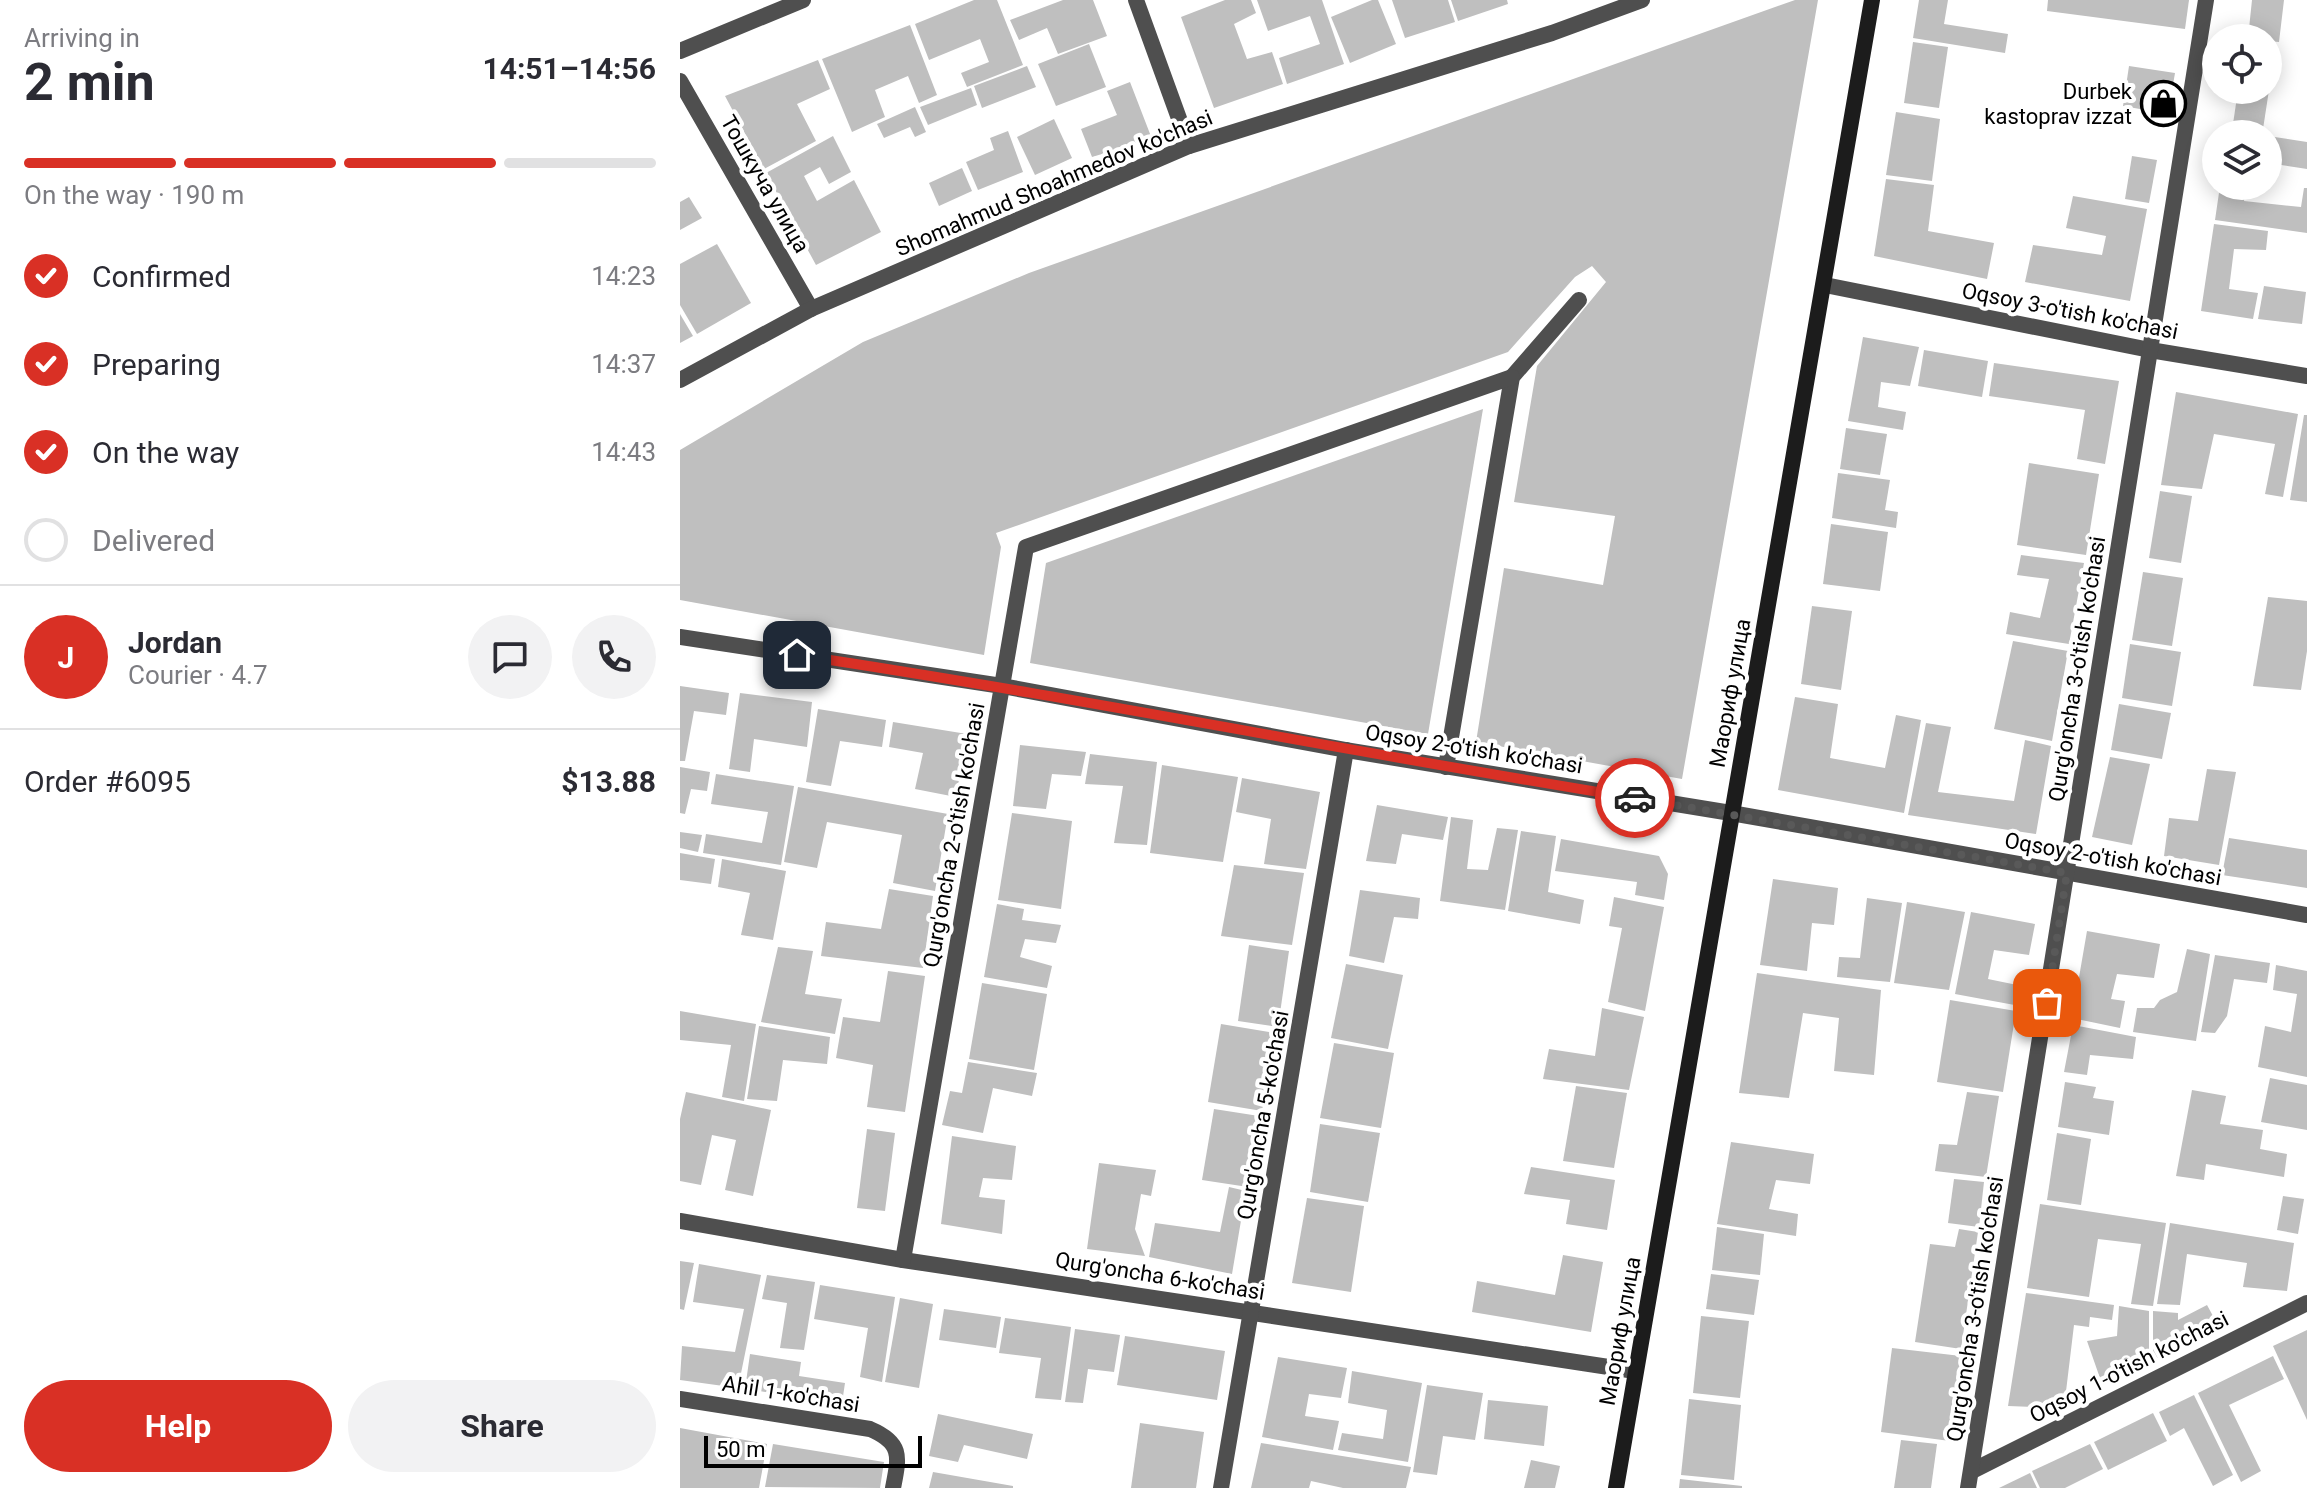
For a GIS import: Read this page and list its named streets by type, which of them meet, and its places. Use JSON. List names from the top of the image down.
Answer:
{
  "streets": {
    "street": [
      "Shomahmud Shoahmedov ko'chasi",
      "Тошкуча улица",
      "Oqsoy 3-o'tish ko'chasi",
      "Qurg'oncha 3-o'tish ko'chasi",
      "Маориф улица",
      "Oqsoy 2-o'tish ko'chasi",
      "Qurg'oncha 2-o'tish ko'chasi",
      "Qurg'oncha 5-ko'chasi",
      "Qurg'oncha 6-ko'chasi",
      "Oqsoy 1-o'tish ko'chasi",
      "Ahil 1-ko'chasi"
    ]
  },
  "crossings": [
    ["Shomahmud Shoahmedov ko'chasi", "Тошкуча улица"],
    ["Oqsoy 3-o'tish ko'chasi", "Qurg'oncha 3-o'tish ko'chasi"],
    ["Oqsoy 3-o'tish ko'chasi", "Маориф улица"],
    ["Qurg'oncha 3-o'tish ko'chasi", "Oqsoy 2-o'tish ko'chasi"],
    ["Qurg'oncha 3-o'tish ko'chasi", "Oqsoy 1-o'tish ko'chasi"],
    ["Маориф улица", "Oqsoy 2-o'tish ko'chasi"],
    ["Маориф улица", "Qurg'oncha 6-ko'chasi"],
    ["Oqsoy 2-o'tish ko'chasi", "Qurg'oncha 2-o'tish ko'chasi"],
    ["Oqsoy 2-o'tish ko'chasi", "Qurg'oncha 5-ko'chasi"],
    ["Qurg'oncha 2-o'tish ko'chasi", "Qurg'oncha 6-ko'chasi"],
    ["Qurg'oncha 5-ko'chasi", "Qurg'oncha 6-ko'chasi"]
  ],
  "places": {
    "shop": ["Durbek kastoprav izzat"]
  },
  "scale_bar": "50 m",
  "page": {
    "heading": ["2 min", "Arriving in", "14:51–14:56"],
    "panel": [
      "Jordan",
      "Courier · 4.7",
      "Order #6095",
      "$13.88"
    ],
    "bar": "On the way · 190 m",
    "list": [
      ["Confirmed", "14:23"],
      ["Preparing", "14:37"],
      ["On the way", "14:43"],
      "Delivered"
    ],
    "round": "J",
    "buttons": ["Help", "Share"],
    "scale": "50 m"
  }
}
